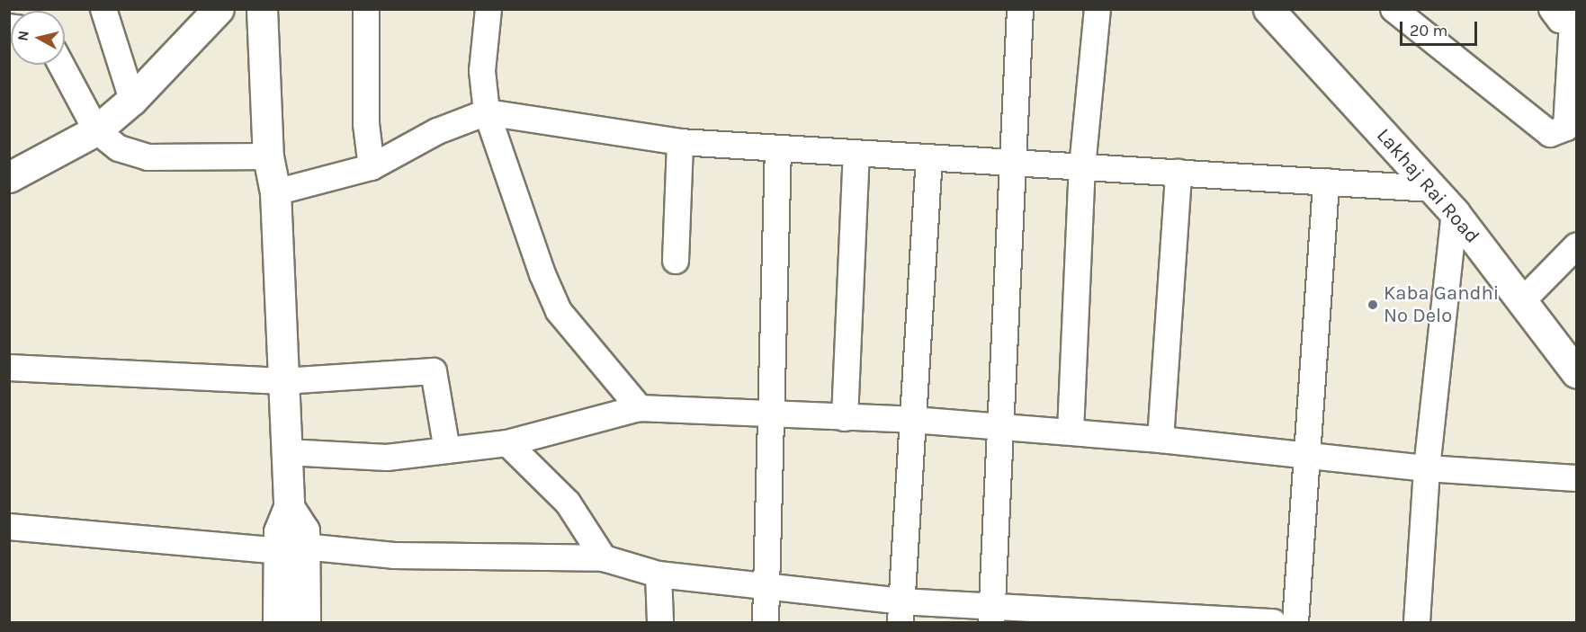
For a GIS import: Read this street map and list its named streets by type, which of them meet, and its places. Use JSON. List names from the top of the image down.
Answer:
{
  "streets": {
    "street": ["Lakhaj Rai Road"]
  },
  "places": ["Kaba Gandhi No Delo"],
  "scale_bar": "20 m",
  "north": "left"
}
